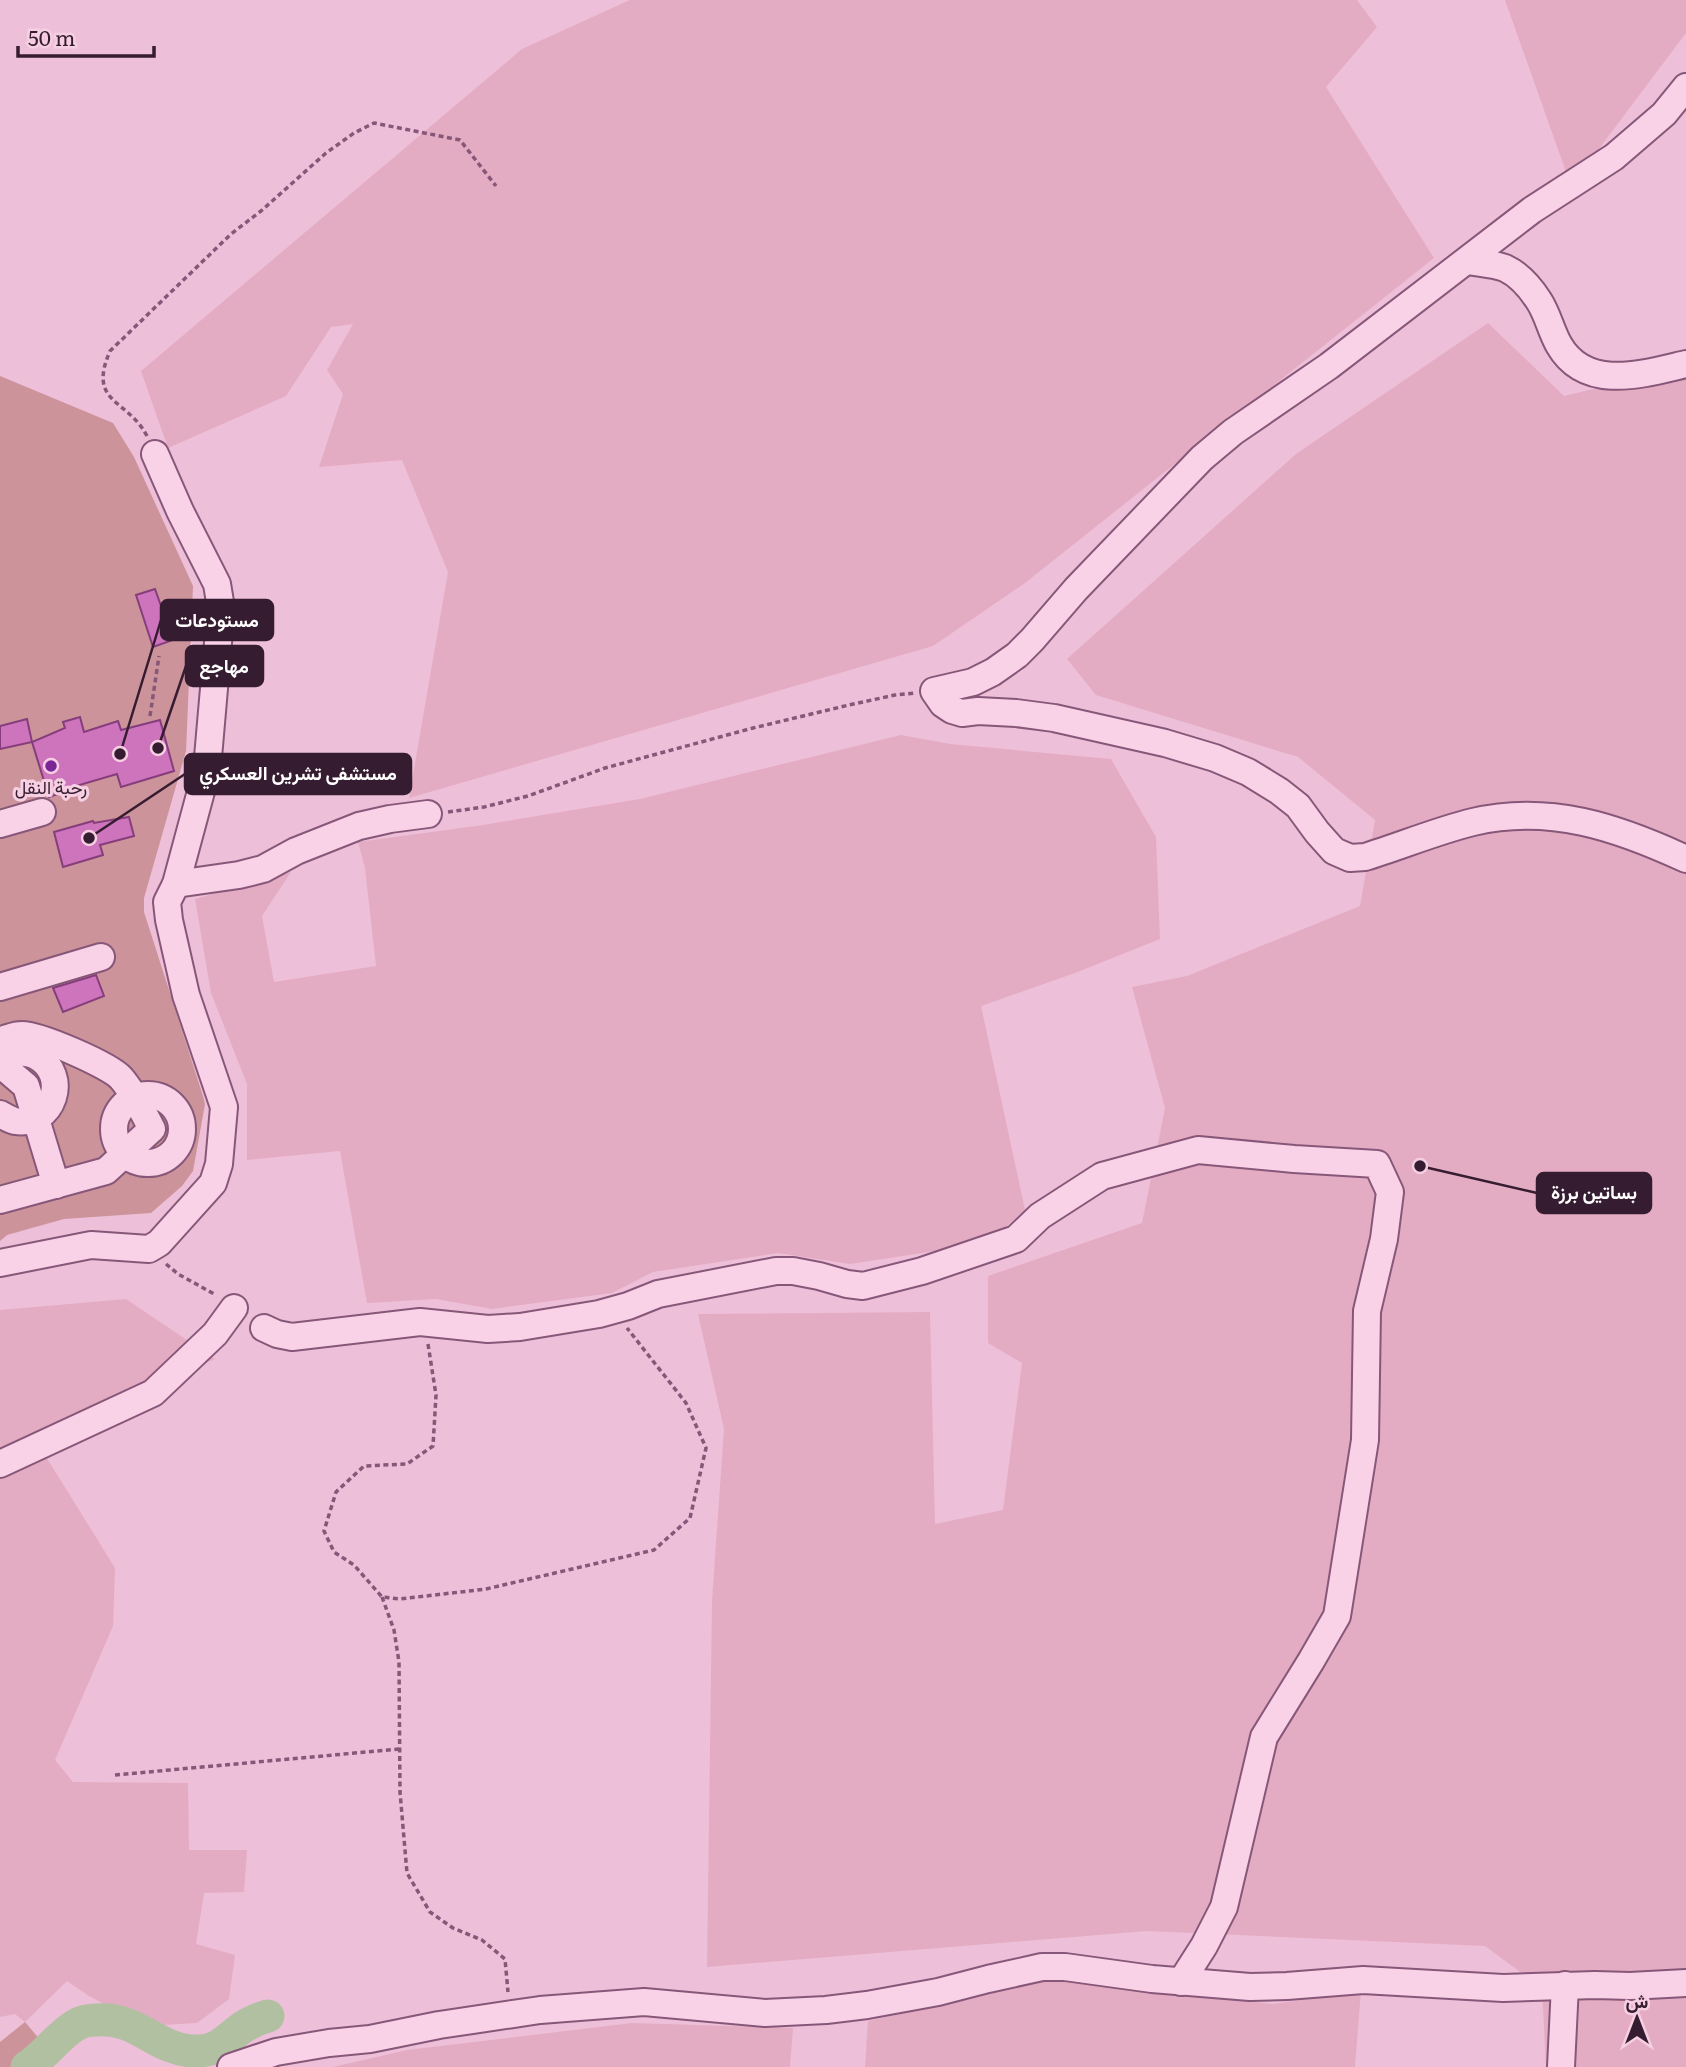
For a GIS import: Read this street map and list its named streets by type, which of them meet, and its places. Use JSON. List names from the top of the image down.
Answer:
{
  "places": [
    "مهاجع",
    "مستودعات",
    "رحبة النقل",
    "مستشفى تشرين العسكري",
    "بساتين برزة"
  ],
  "scale_bar": "50 m",
  "north": "top"
}
